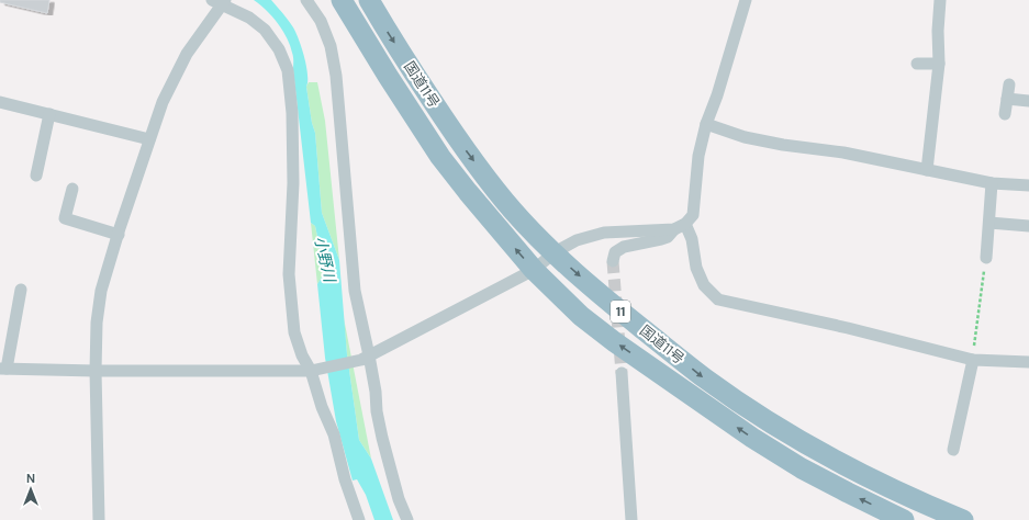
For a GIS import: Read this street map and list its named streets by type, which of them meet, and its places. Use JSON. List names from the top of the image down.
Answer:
{
  "streets": {
    "highway": ["国道11号", "11"]
  },
  "water": ["小野川"],
  "north": "top"
}
